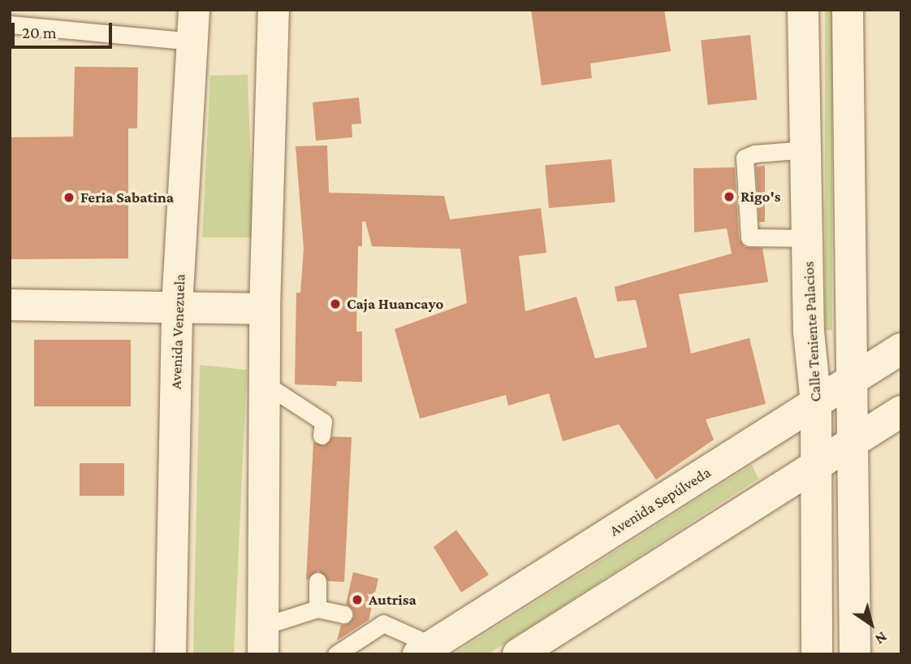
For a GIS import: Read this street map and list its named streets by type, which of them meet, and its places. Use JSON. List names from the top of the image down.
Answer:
{
  "streets": {
    "street": ["Avenida Venezuela", "Calle Teniente Palacios", "Avenida Sepúlveda"]
  },
  "crossings": [
    ["Calle Teniente Palacios", "Avenida Sepúlveda"]
  ],
  "places": [
    "Rigo's",
    "Feria Sabatina",
    "Caja Huancayo",
    "Autrisa"
  ],
  "scale_bar": "20 m",
  "north": "bottom right"
}
